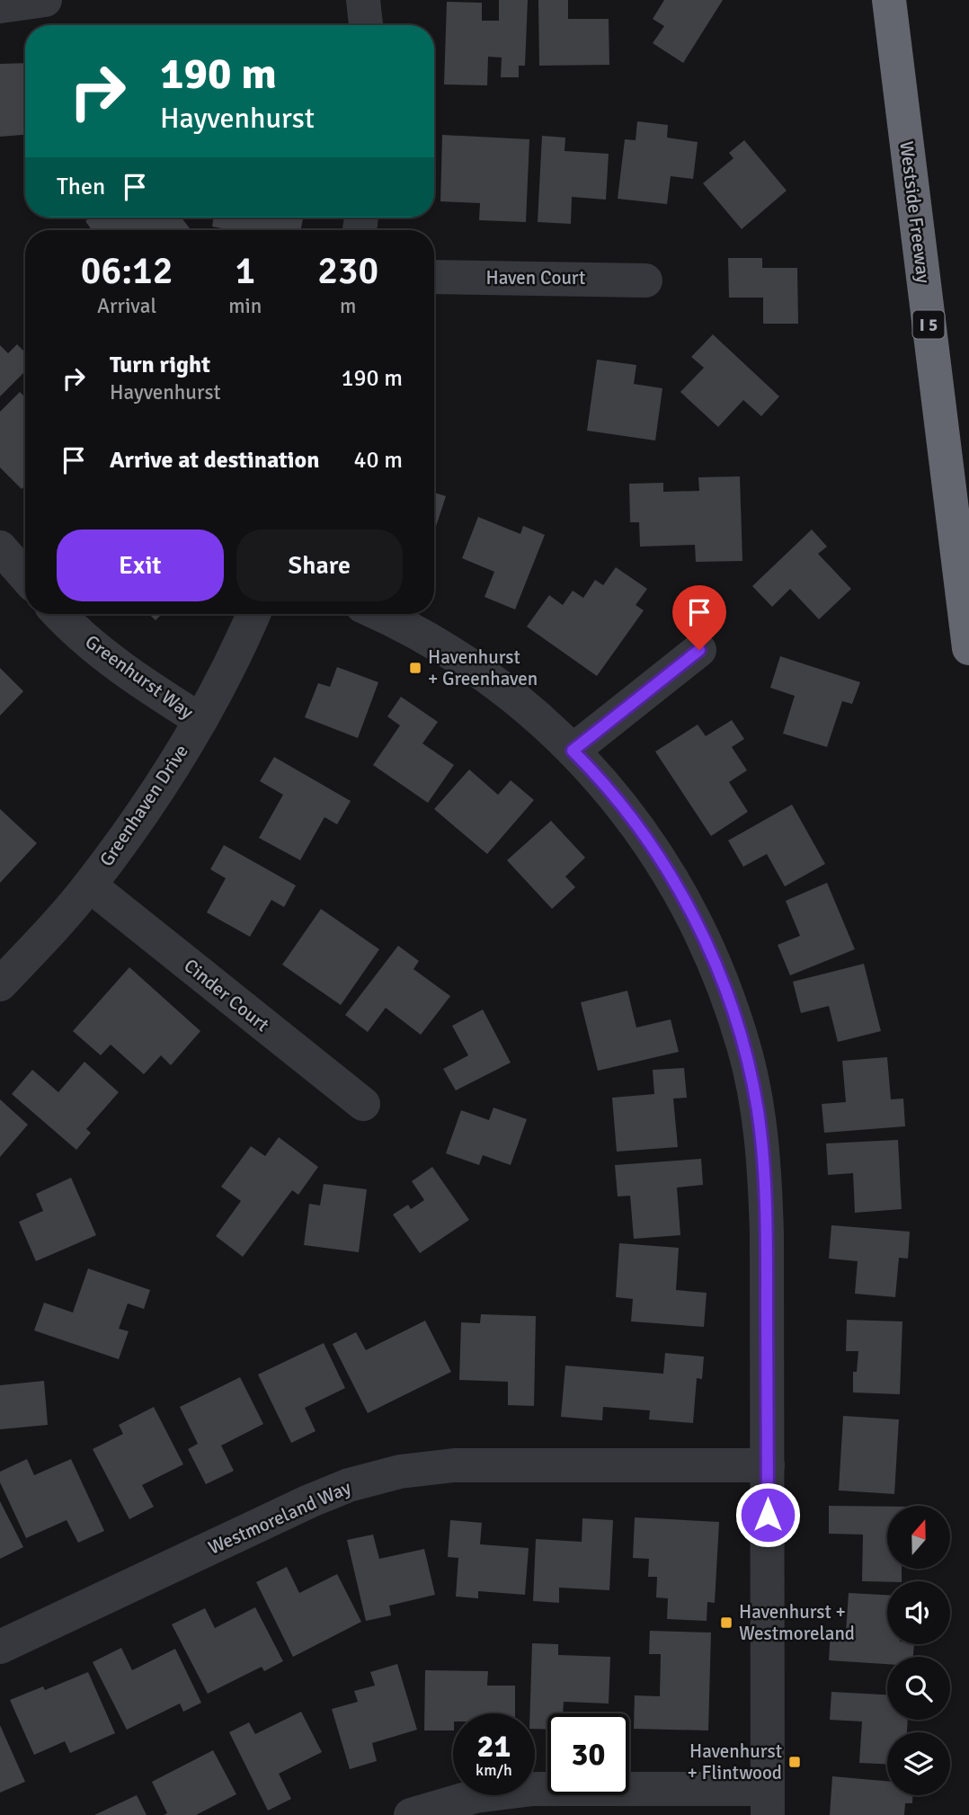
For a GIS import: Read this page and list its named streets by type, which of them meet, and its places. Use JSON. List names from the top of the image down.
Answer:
{
  "streets": {
    "highway": ["Westside Freeway", "I 5"],
    "street": [
      "Haven Court",
      "Greenhurst Way",
      "Greenhaven Drive",
      "Cinder Court",
      "Westmoreland Way"
    ]
  },
  "crossings": [
    ["Greenhurst Way", "Greenhaven Drive"],
    ["Greenhaven Drive", "Cinder Court"]
  ],
  "places": {
    "transit": ["Havenhurst + Greenhaven", "Havenhurst + Westmoreland", "Havenhurst + Flintwood"]
  },
  "north": "top",
  "page": {
    "turn": ["190 m", "Hayvenhurst"],
    "then": "Then",
    "eta": [
      "06:12",
      "Arrival",
      "1",
      "min",
      "230",
      "m"
    ],
    "list": [
      {
        "name": "Turn right",
        "note": "Hayvenhurst",
        "value": "190 m"
      },
      {
        "name": "Arrive at destination",
        "value": "40 m"
      }
    ],
    "buttons": ["Exit", "Share"],
    "speed": "21 km/h",
    "limit": "30"
  }
}
